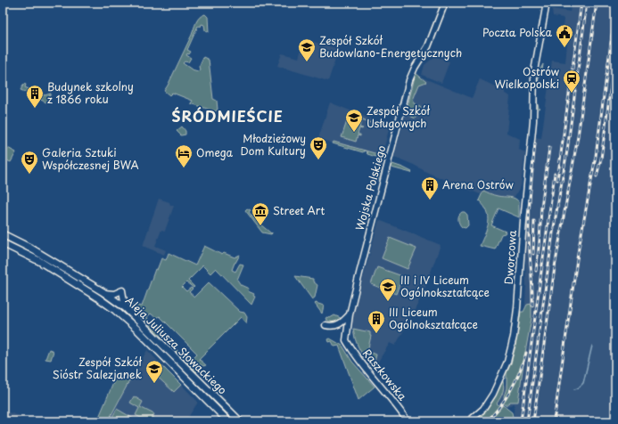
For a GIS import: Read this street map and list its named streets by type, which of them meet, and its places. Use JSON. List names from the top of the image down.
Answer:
{
  "streets": {
    "main road": [
      "Wojska Polskiego",
      "Dworcowa",
      "Aleja Juliusza Słowackiego",
      "Raszkowska"
    ]
  },
  "crossings": [
    ["Wojska Polskiego", "Raszkowska"]
  ],
  "districts": ["ŚRÓDMIEŚCIE"],
  "places": {
    "public building": ["Poczta Polska"],
    "school or university": [
      "Zespół Szkół Budowlano-Energetycznych",
      "Zespół Szkół Usługowych",
      "III i IV Liceum Ogólnokształcące",
      "Zespół Szkół Sióstr Salezjanek"
    ],
    "station": ["Ostrów Wielkopolski"],
    "building": ["Budynek szkolny z 1866 roku", "Arena Ostrów", "III Liceum Ogólnokształcące"],
    "theatre": ["Młodzieżowy Dom Kultury", "Galeria Sztuki Współczesnej BWA"],
    "hotel": ["Omega"],
    "museum": ["Street Art"]
  }
}
